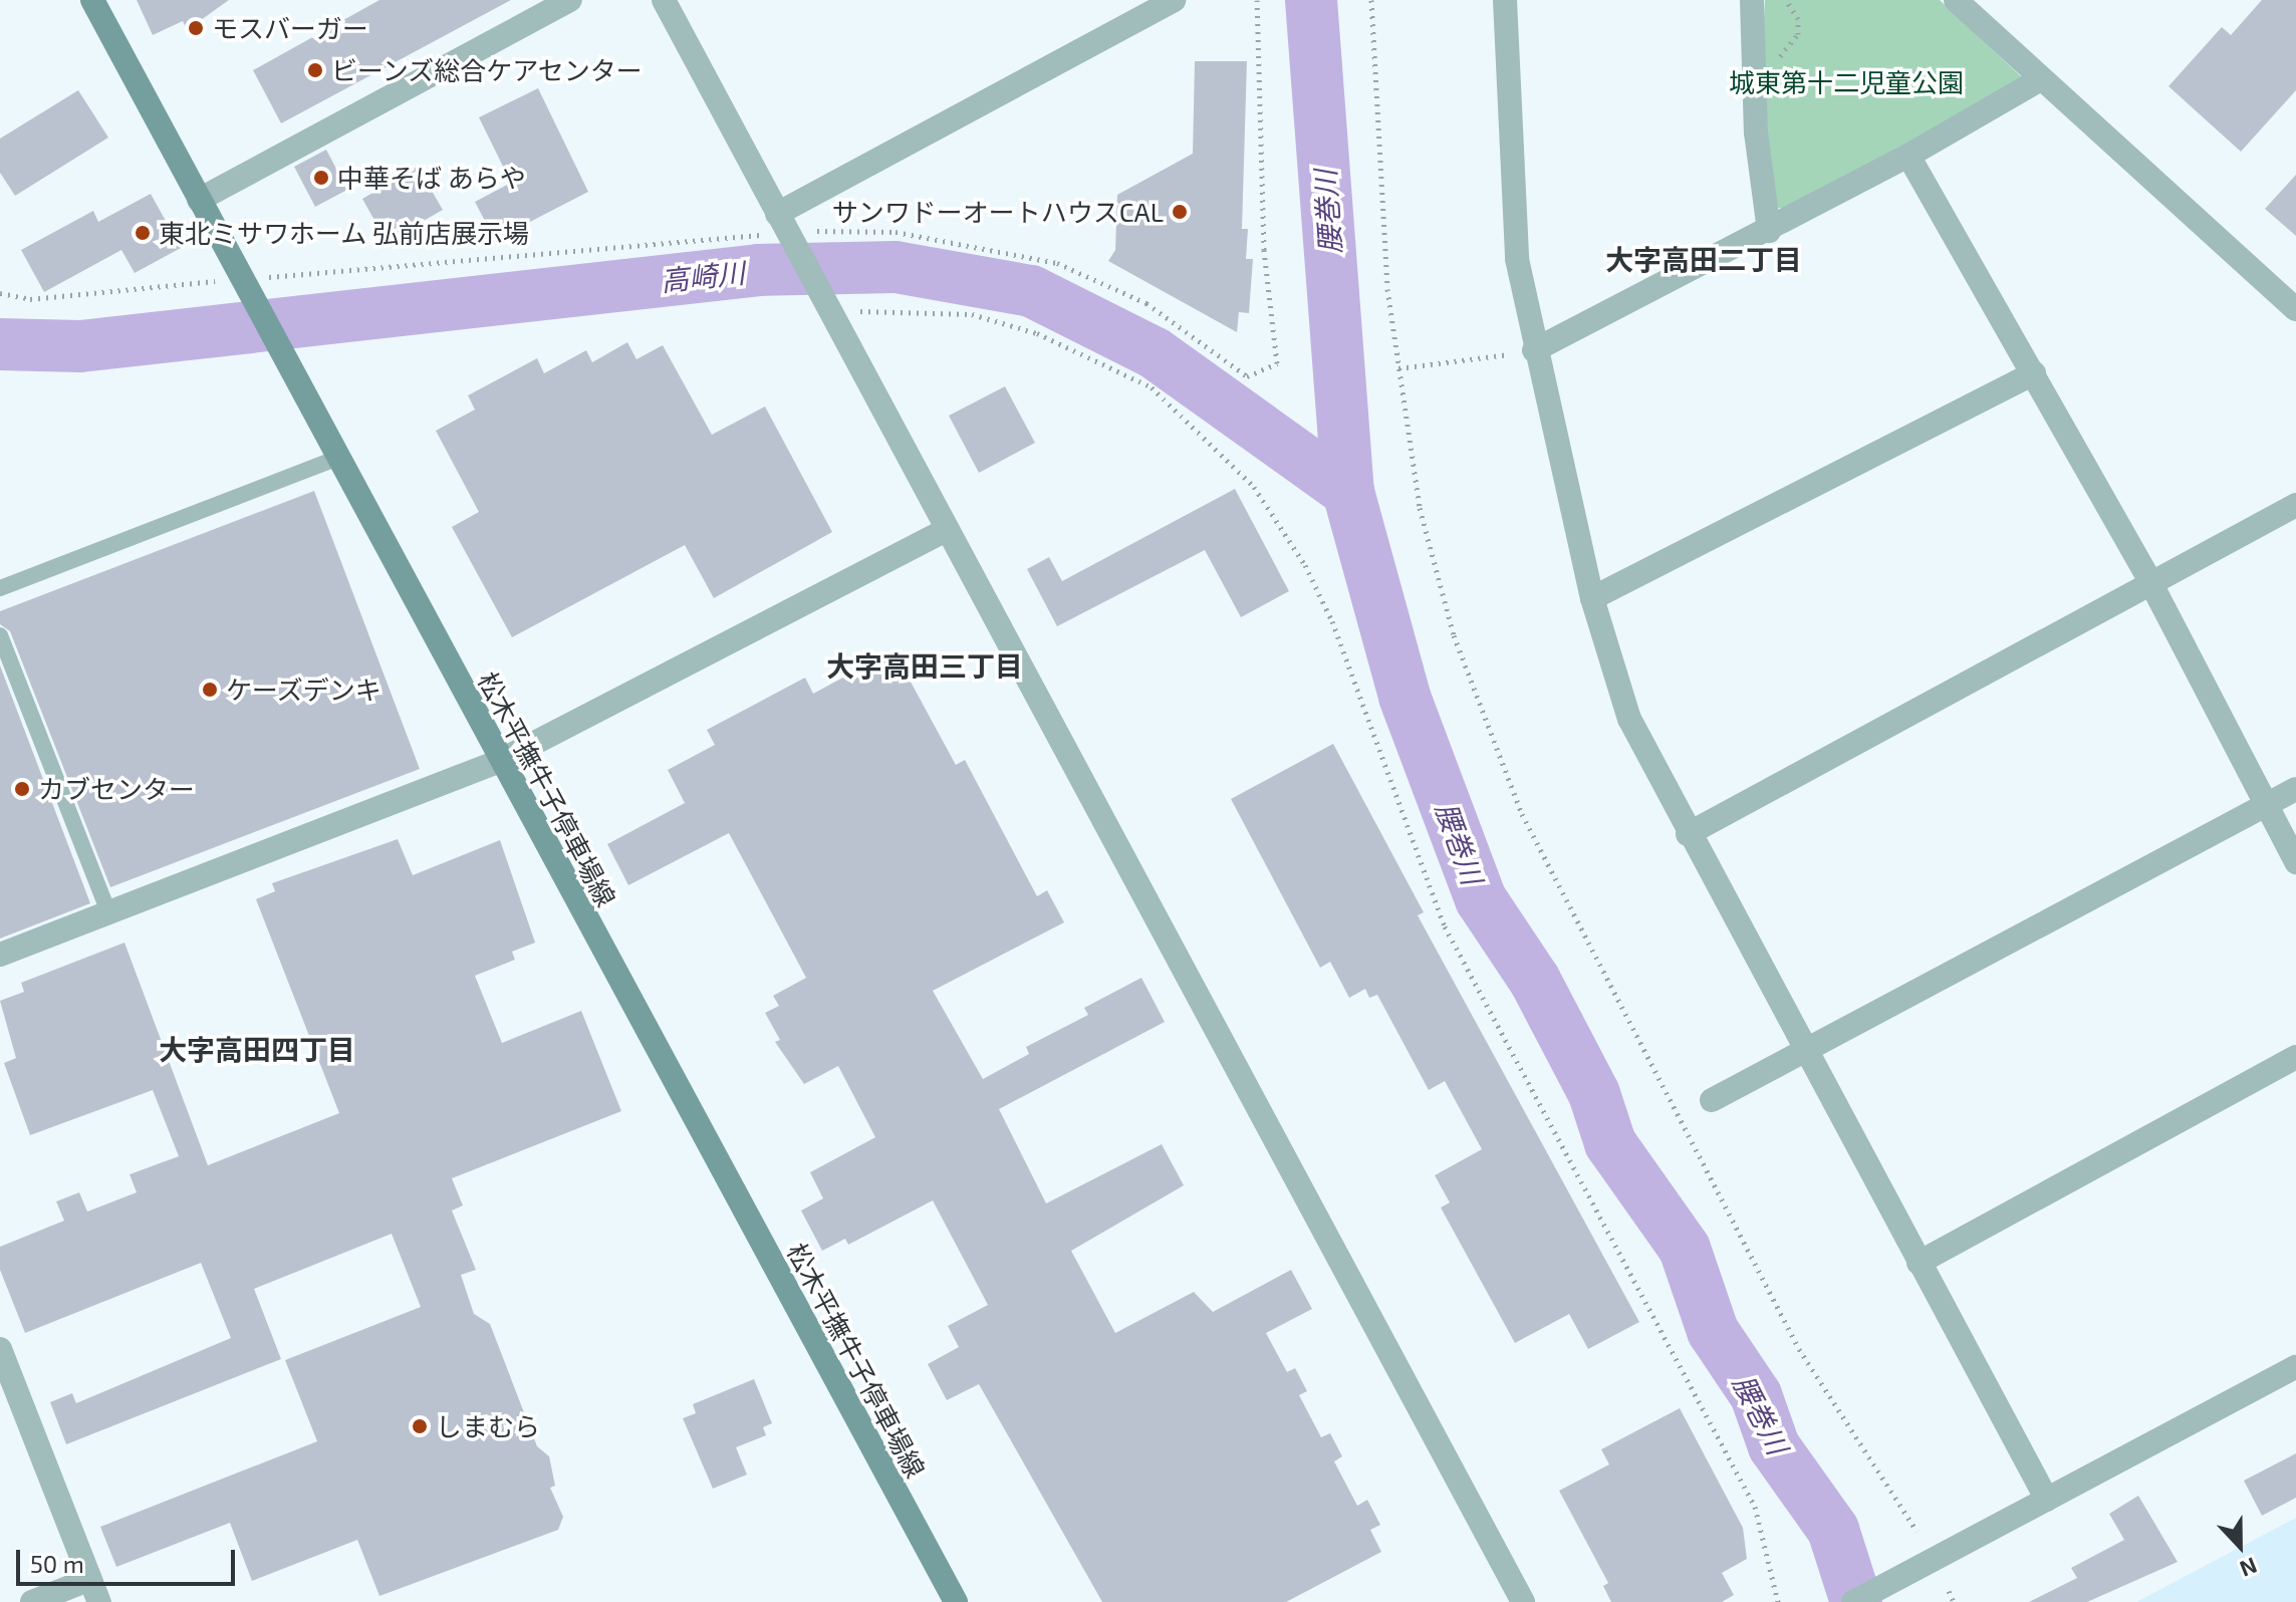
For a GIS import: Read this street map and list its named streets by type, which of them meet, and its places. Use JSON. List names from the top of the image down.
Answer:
{
  "streets": {
    "main road": ["松木平撫牛子停車場線"]
  },
  "districts": ["大字高田二丁目", "大字高田三丁目", "大字高田四丁目"],
  "water": ["腰巻川", "高崎川"],
  "parks": ["城東第十二児童公園"],
  "places": [
    "モスバーガー",
    "ビーンズ総合ケアセンター",
    "中華そば あらや",
    "サンワドーオートハウスCAL",
    "東北ミサワホーム 弘前店展示場",
    "ケーズデンキ",
    "カブセンター",
    "しまむら"
  ],
  "scale_bar": "50 m",
  "north": "bottom"
}
